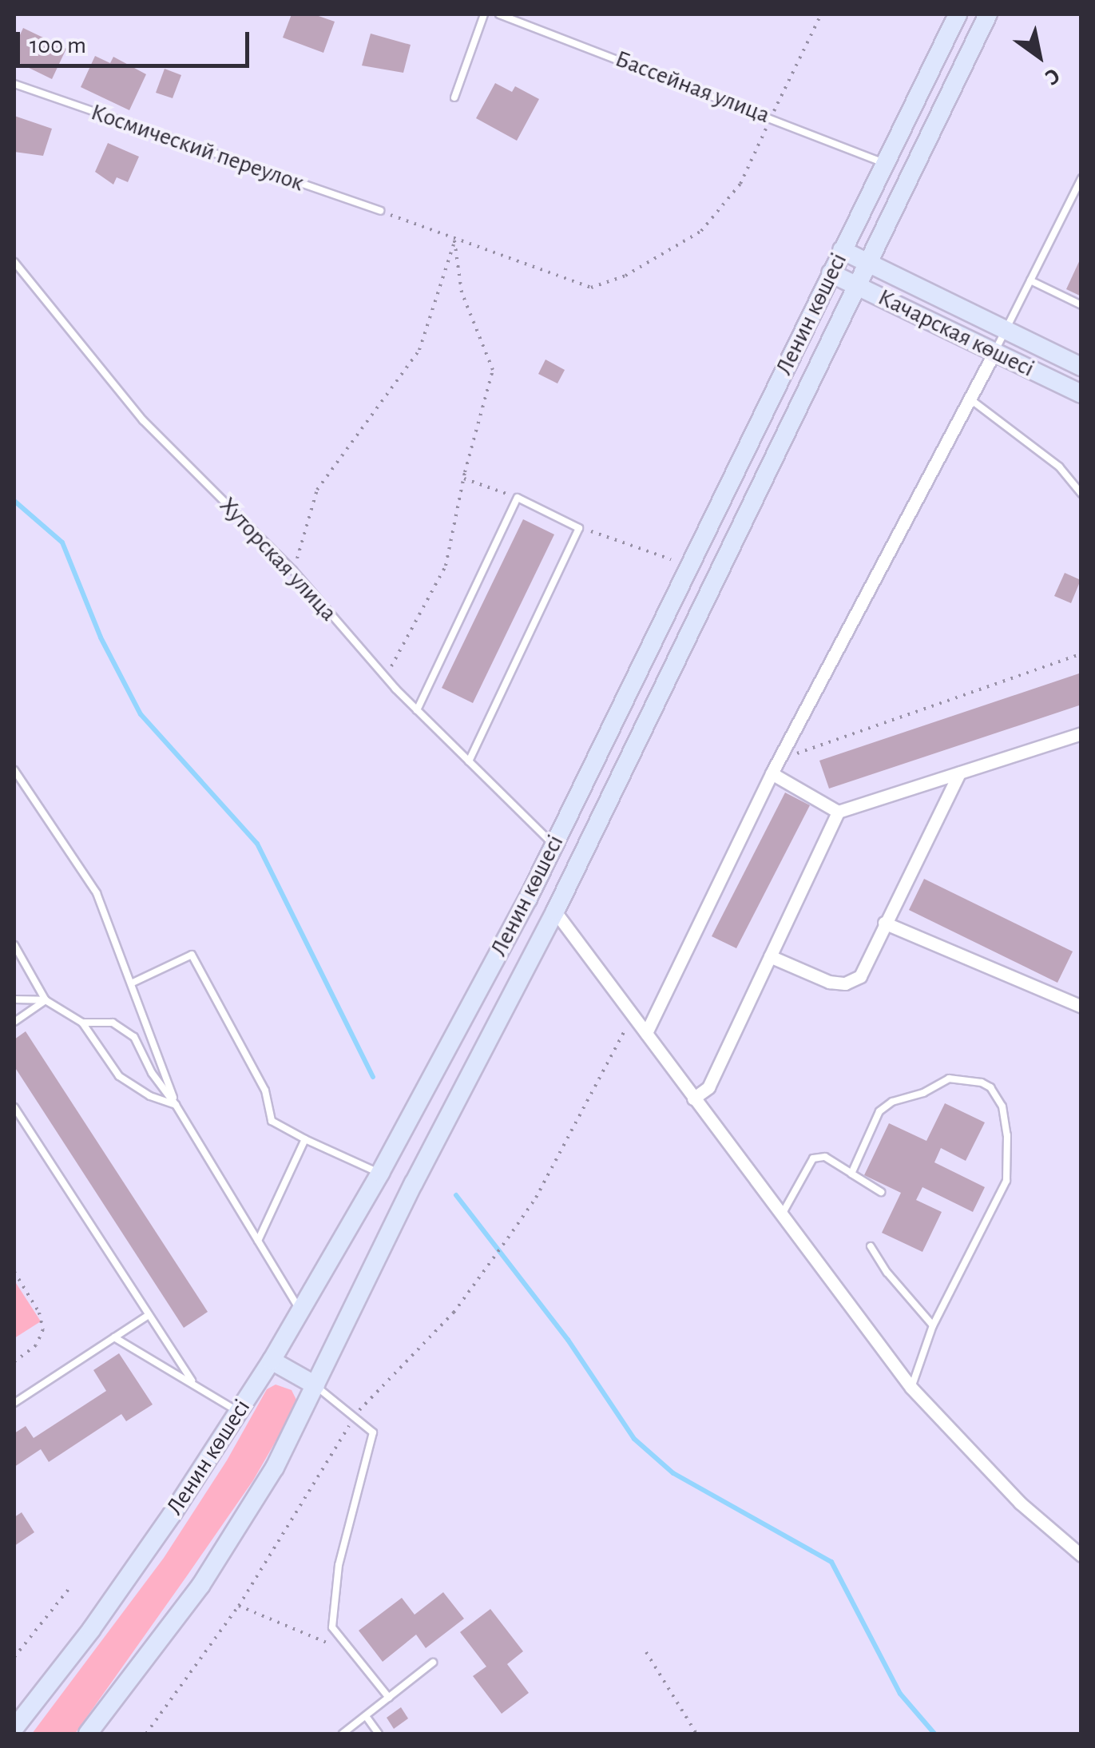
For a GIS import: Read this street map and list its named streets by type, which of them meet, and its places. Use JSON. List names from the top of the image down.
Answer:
{
  "streets": {
    "main road": ["Ленин көшесі", "Качарская көшесі"],
    "lane": ["Бассейная улица", "Космический переулок", "Хуторская улица"]
  },
  "crossings": [
    ["Бассейная улица", "Ленин көшесі"],
    ["Ленин көшесі", "Качарская көшесі"],
    ["Ленин көшесі", "Хуторская улица"]
  ],
  "scale_bar": "100 m",
  "north": "bottom right"
}
